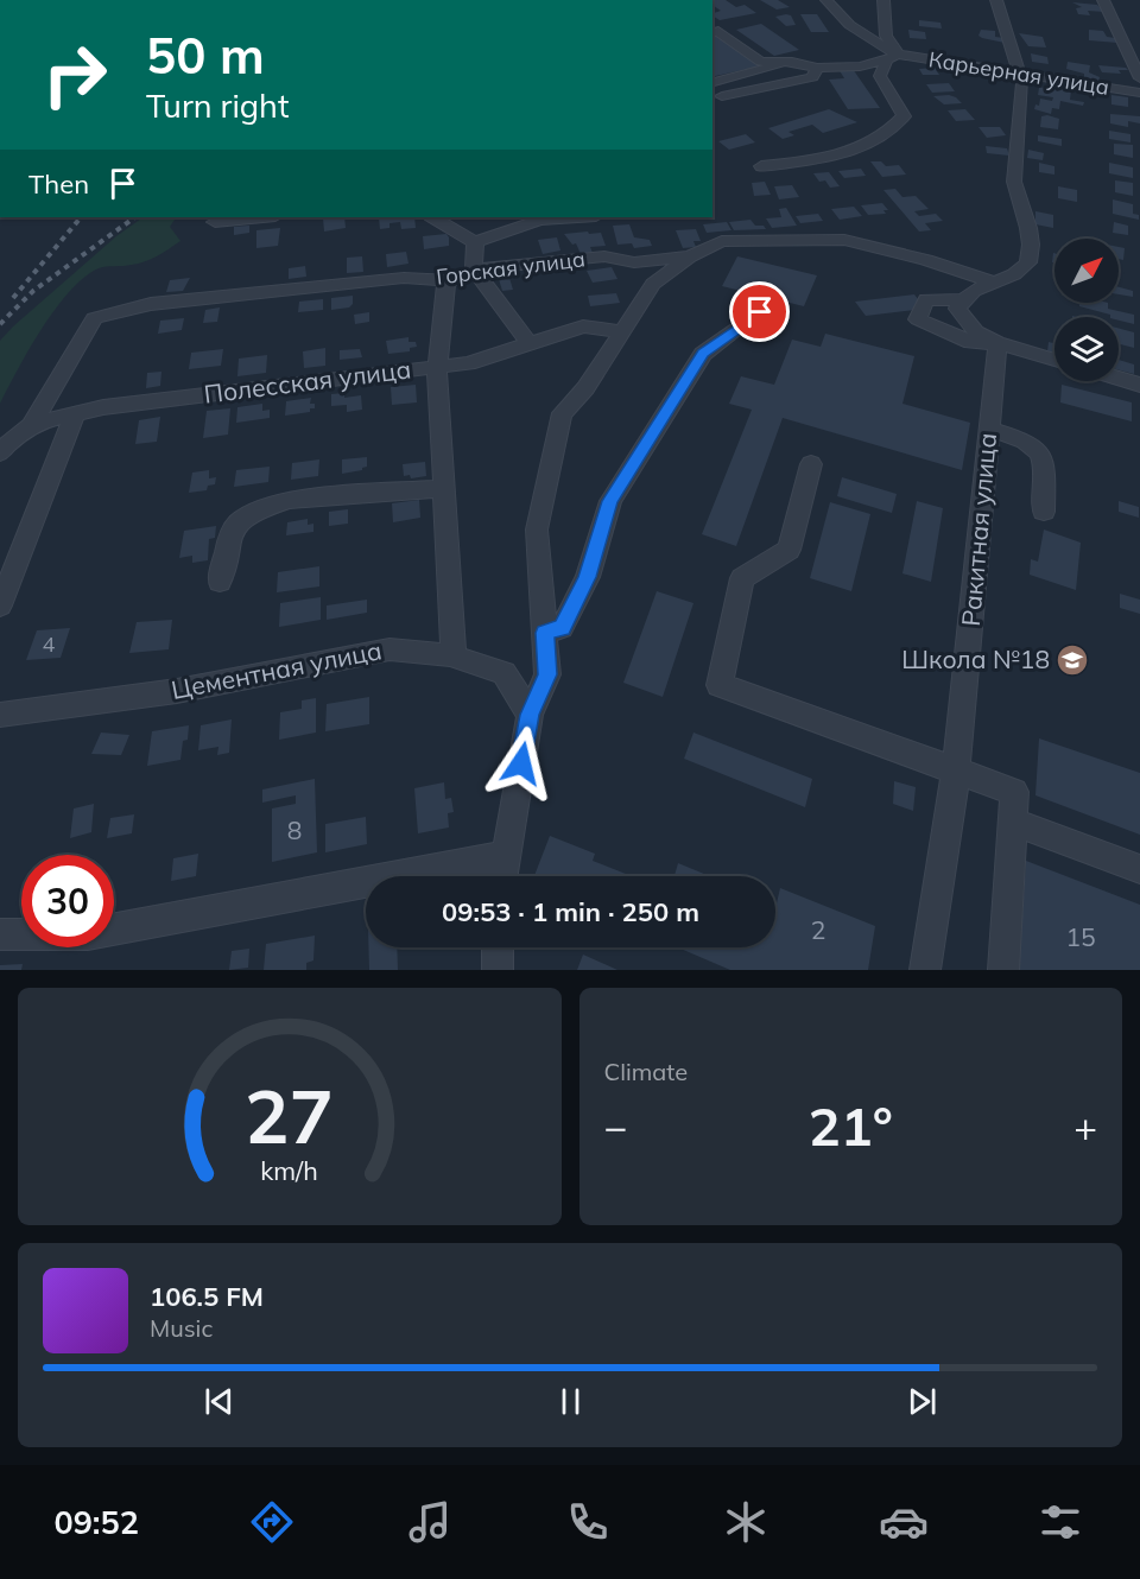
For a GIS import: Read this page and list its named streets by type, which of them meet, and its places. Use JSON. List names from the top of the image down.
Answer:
{
  "streets": {
    "street": [
      "Карьерная улица",
      "Горская улица",
      "Полесская улица",
      "Ракитная улица",
      "Цементная улица"
    ]
  },
  "crossings": [
    ["Горская улица", "Полесская улица"]
  ],
  "places": {
    "school or university": ["Школа №18"]
  },
  "house_numbers": [
    "4",
    "8",
    "2",
    "15"
  ],
  "north": "top right",
  "page": {
    "turn": ["50 m", "Turn right"],
    "then": "Then",
    "limit": "30",
    "trip": "09:53 · 1 min · 250 m",
    "tile": "Climate",
    "heat": ["−", "21°", "+"],
    "song": ["106.5 FM", "Music"],
    "tabs": "09:52",
    "gauge": ["27", "km/h"]
  }
}
